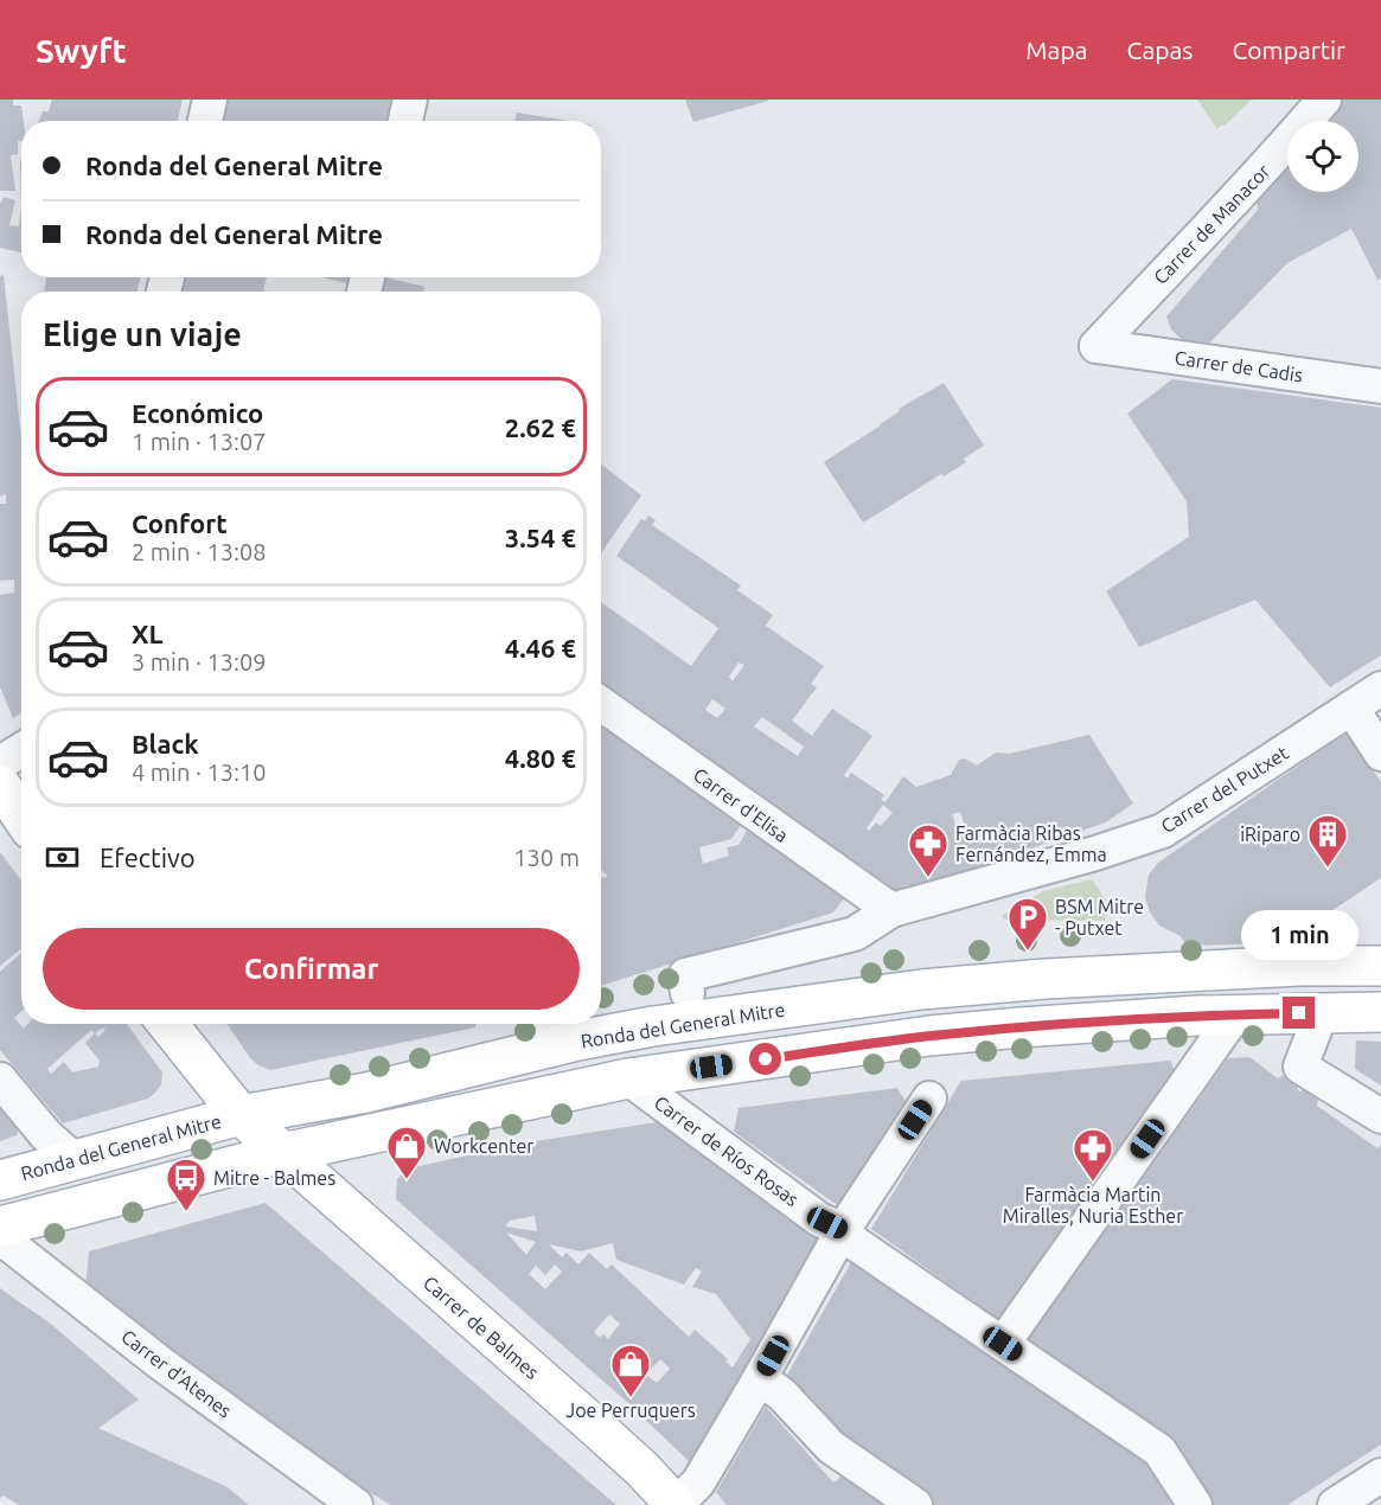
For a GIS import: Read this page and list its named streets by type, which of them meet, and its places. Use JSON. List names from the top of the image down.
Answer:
{
  "streets": {
    "main road": ["Ronda del General Mitre", "Carrer de Balmes"],
    "street": [
      "Carrer de Manacor",
      "Carrer de Cadis",
      "Carrer del Putxet",
      "Carrer d'Elisa",
      "Carrer de Ríos Rosas",
      "Carrer d'Atenes"
    ]
  },
  "crossings": [
    ["Carrer de Manacor", "Carrer de Cadis"],
    ["Carrer del Putxet", "Carrer d'Elisa"],
    ["Ronda del General Mitre", "Carrer de Balmes"]
  ],
  "places": {
    "building": ["iRiparo"],
    "pharmacy": ["Farmàcia Ribas Fernández, Emma", "Farmàcia Martin Miralles, Nuria Esther"],
    "parking": ["BSM Mitre - Putxet"],
    "shop": ["Workcenter", "Joe Perruquers"],
    "bus stop": ["Mitre - Balmes"]
  },
  "page": {
    "header": "Swyft",
    "nav": ["Mapa", "Capas", "Compartir"],
    "banner": ["Ronda del General Mitre", "Ronda del General Mitre"],
    "heading": "Elige un viaje",
    "list": [
      {
        "name": "Económico",
        "note": "1 min · 13:07",
        "value": "2.62 €"
      },
      {
        "name": "Confort",
        "note": "2 min · 13:08",
        "value": "3.54 €"
      },
      {
        "name": "XL",
        "note": "3 min · 13:09",
        "value": "4.46 €"
      },
      {
        "name": "Black",
        "note": "4 min · 13:10",
        "value": "4.80 €"
      }
    ],
    "pay": ["Efectivo", "130 m"],
    "bubble": "1 min",
    "buttons": "Confirmar"
  }
}
